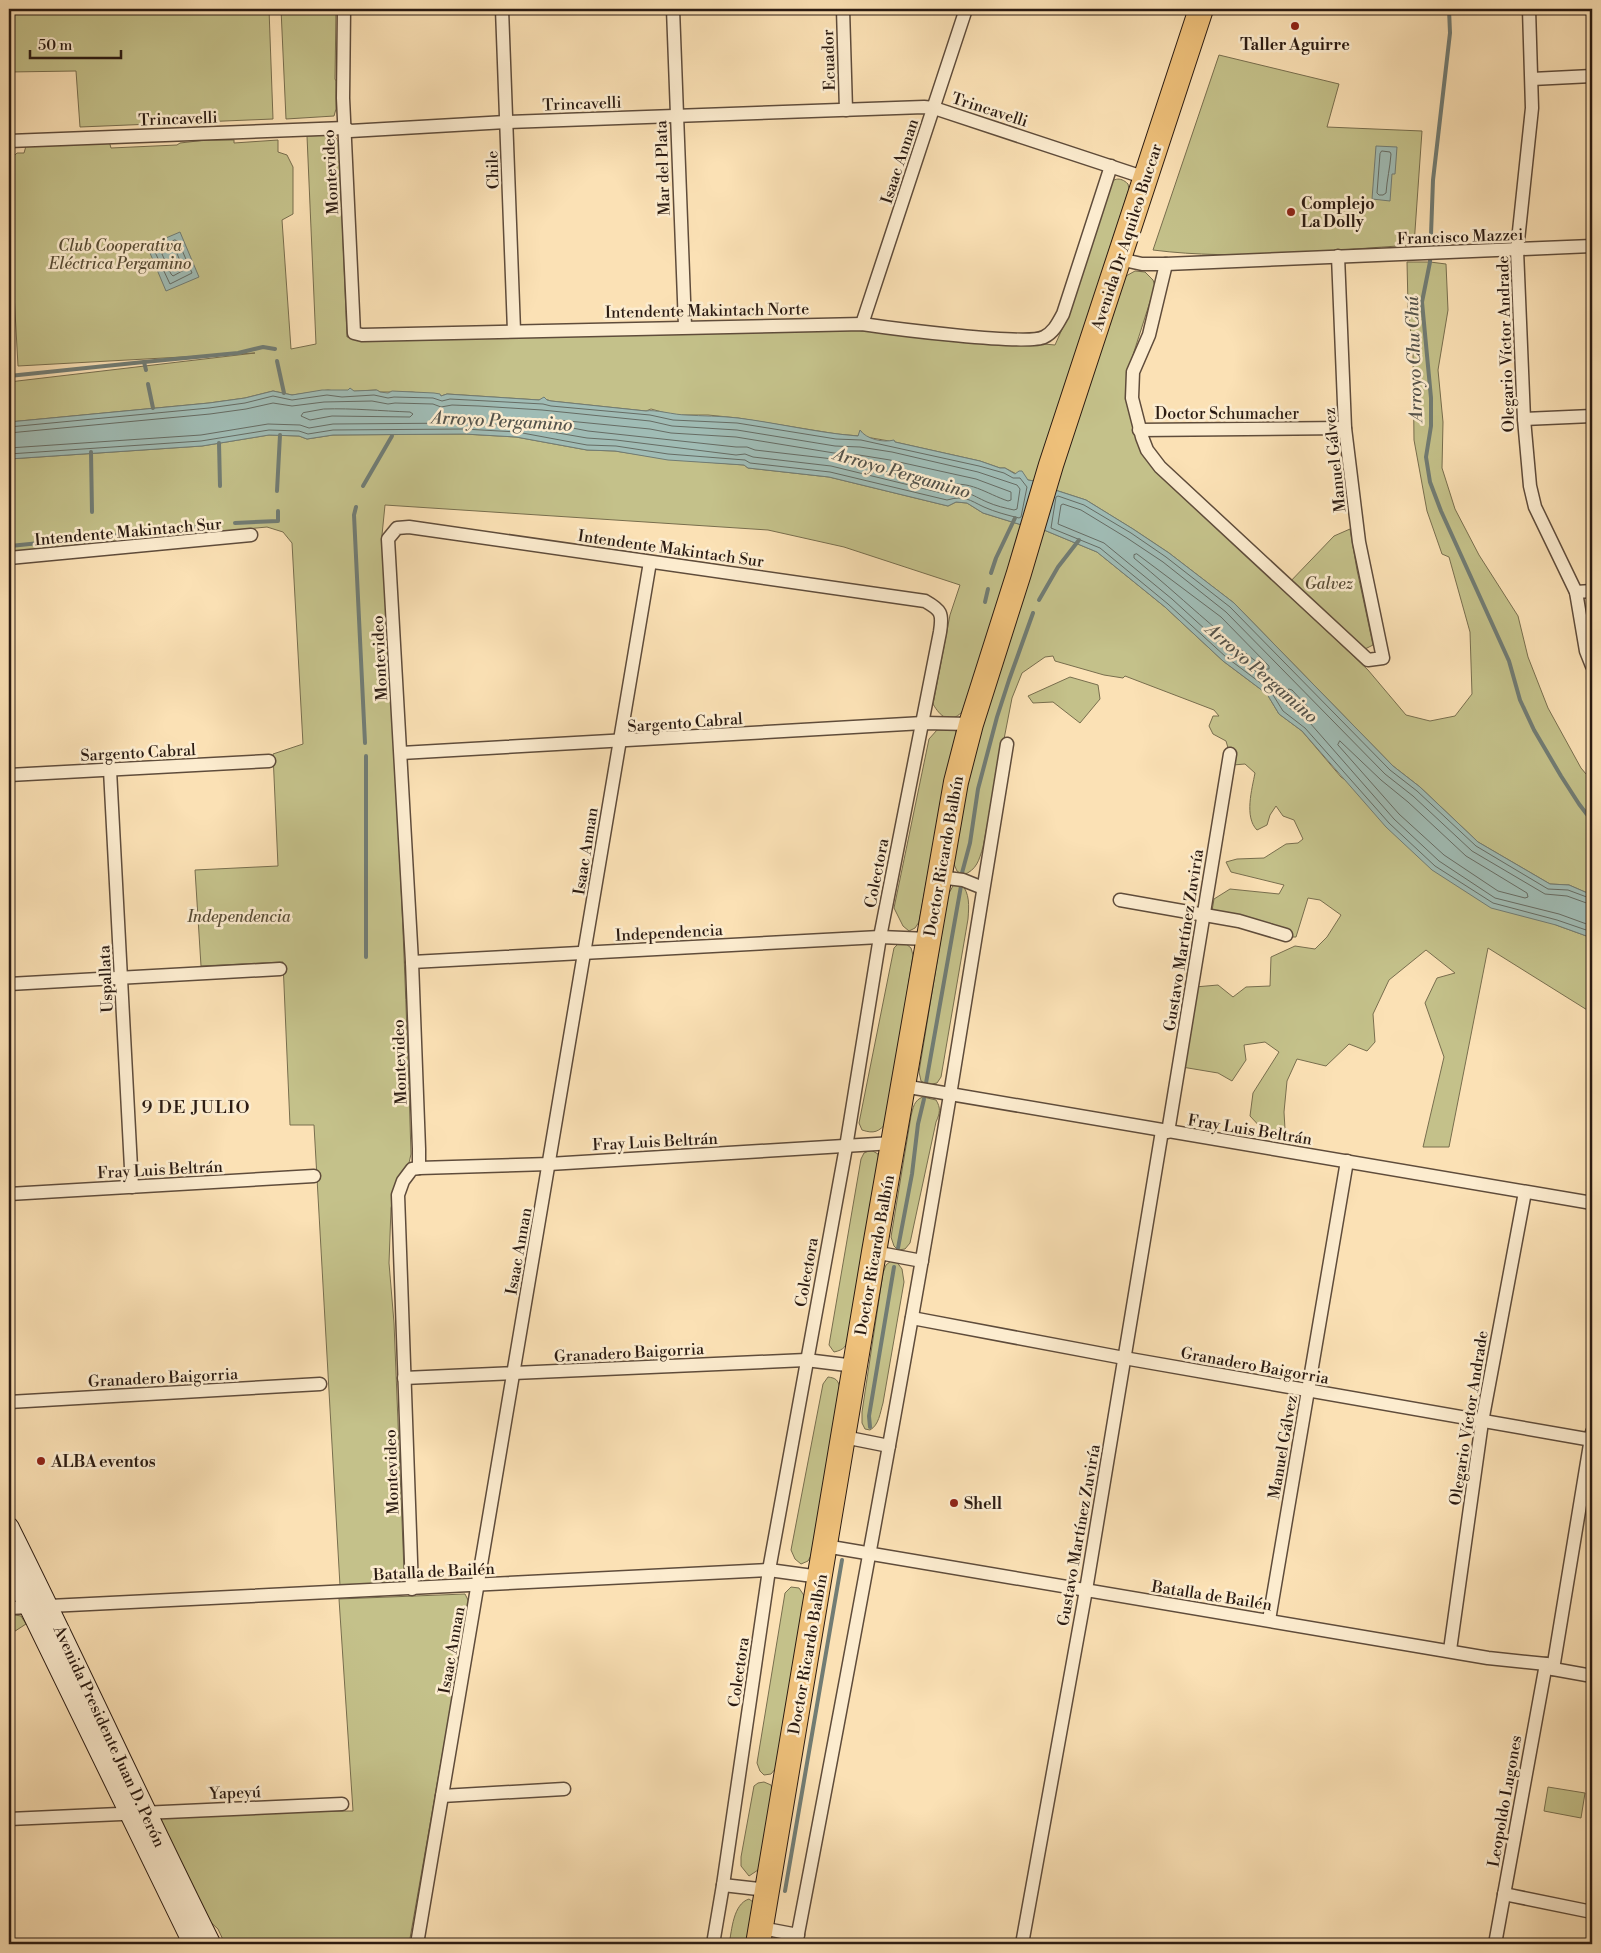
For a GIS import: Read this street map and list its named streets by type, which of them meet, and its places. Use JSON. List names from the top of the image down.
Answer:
{
  "streets": {
    "highway": ["Avenida Dr Aquileo Buccar", "Doctor Ricardo Balbín"],
    "main road": ["Avenida Presidente Juan D. Perón"],
    "street": [
      "Ecuador",
      "Trincavelli",
      "Isaac Annan",
      "Mar del Plata",
      "Chile",
      "Montevideo",
      "Francisco Mazzei",
      "Intendente Makintach Norte",
      "Olegario Víctor Andrade",
      "Doctor Schumacher",
      "Manuel Gálvez",
      "Intendente Makintach Sur",
      "Sargento Cabral",
      "Colectora",
      "Independencia",
      "Gustavo Martínez Zuviría",
      "Uspallata",
      "Fray Luis Beltrán",
      "Granadero Baigorria",
      "Batalla de Bailén",
      "Yapeyú",
      "Leopoldo Lugones"
    ]
  },
  "crossings": [
    ["Ecuador", "Trincavelli"],
    ["Trincavelli", "Isaac Annan"],
    ["Trincavelli", "Mar del Plata"],
    ["Trincavelli", "Chile"],
    ["Trincavelli", "Montevideo"],
    ["Trincavelli", "Avenida Dr Aquileo Buccar"],
    ["Trincavelli", "Intendente Makintach Norte"],
    ["Isaac Annan", "Intendente Makintach Norte"],
    ["Isaac Annan", "Intendente Makintach Sur"],
    ["Isaac Annan", "Sargento Cabral"],
    ["Isaac Annan", "Independencia"],
    ["Isaac Annan", "Fray Luis Beltrán"],
    ["Isaac Annan", "Granadero Baigorria"],
    ["Isaac Annan", "Batalla de Bailén"],
    ["Mar del Plata", "Intendente Makintach Norte"],
    ["Chile", "Intendente Makintach Norte"],
    ["Montevideo", "Intendente Makintach Norte"],
    ["Montevideo", "Intendente Makintach Sur"],
    ["Montevideo", "Sargento Cabral"],
    ["Montevideo", "Independencia"],
    ["Montevideo", "Fray Luis Beltrán"],
    ["Montevideo", "Granadero Baigorria"],
    ["Montevideo", "Batalla de Bailén"],
    ["Francisco Mazzei", "Avenida Dr Aquileo Buccar"],
    ["Francisco Mazzei", "Olegario Víctor Andrade"],
    ["Francisco Mazzei", "Manuel Gálvez"],
    ["Avenida Dr Aquileo Buccar", "Doctor Ricardo Balbín"],
    ["Olegario Víctor Andrade", "Fray Luis Beltrán"],
    ["Olegario Víctor Andrade", "Granadero Baigorria"],
    ["Olegario Víctor Andrade", "Batalla de Bailén"],
    ["Doctor Schumacher", "Manuel Gálvez"],
    ["Manuel Gálvez", "Fray Luis Beltrán"],
    ["Manuel Gálvez", "Granadero Baigorria"],
    ["Manuel Gálvez", "Batalla de Bailén"],
    ["Intendente Makintach Sur", "Colectora"],
    ["Sargento Cabral", "Doctor Ricardo Balbín"],
    ["Sargento Cabral", "Colectora"],
    ["Sargento Cabral", "Uspallata"],
    ["Doctor Ricardo Balbín", "Independencia"],
    ["Doctor Ricardo Balbín", "Fray Luis Beltrán"],
    ["Doctor Ricardo Balbín", "Granadero Baigorria"],
    ["Doctor Ricardo Balbín", "Batalla de Bailén"],
    ["Colectora", "Independencia"],
    ["Colectora", "Fray Luis Beltrán"],
    ["Colectora", "Granadero Baigorria"],
    ["Colectora", "Batalla de Bailén"],
    ["Gustavo Martínez Zuviría", "Fray Luis Beltrán"],
    ["Gustavo Martínez Zuviría", "Granadero Baigorria"],
    ["Gustavo Martínez Zuviría", "Batalla de Bailén"],
    ["Uspallata", "Fray Luis Beltrán"],
    ["Granadero Baigorria", "Leopoldo Lugones"],
    ["Batalla de Bailén", "Avenida Presidente Juan D. Perón"],
    ["Batalla de Bailén", "Leopoldo Lugones"],
    ["Avenida Presidente Juan D. Perón", "Yapeyú"]
  ],
  "districts": ["9 DE JULIO"],
  "water": ["Arroyo Chu Chú", "Arroyo Pergamino"],
  "parks": ["Club Cooperativa Eléctrica Pergamino", "Galvez", "Independencia"],
  "places": [
    "Taller Aguirre",
    "Complejo La Dolly",
    "ALBA eventos",
    "Shell"
  ],
  "scale_bar": "50 m"
}
